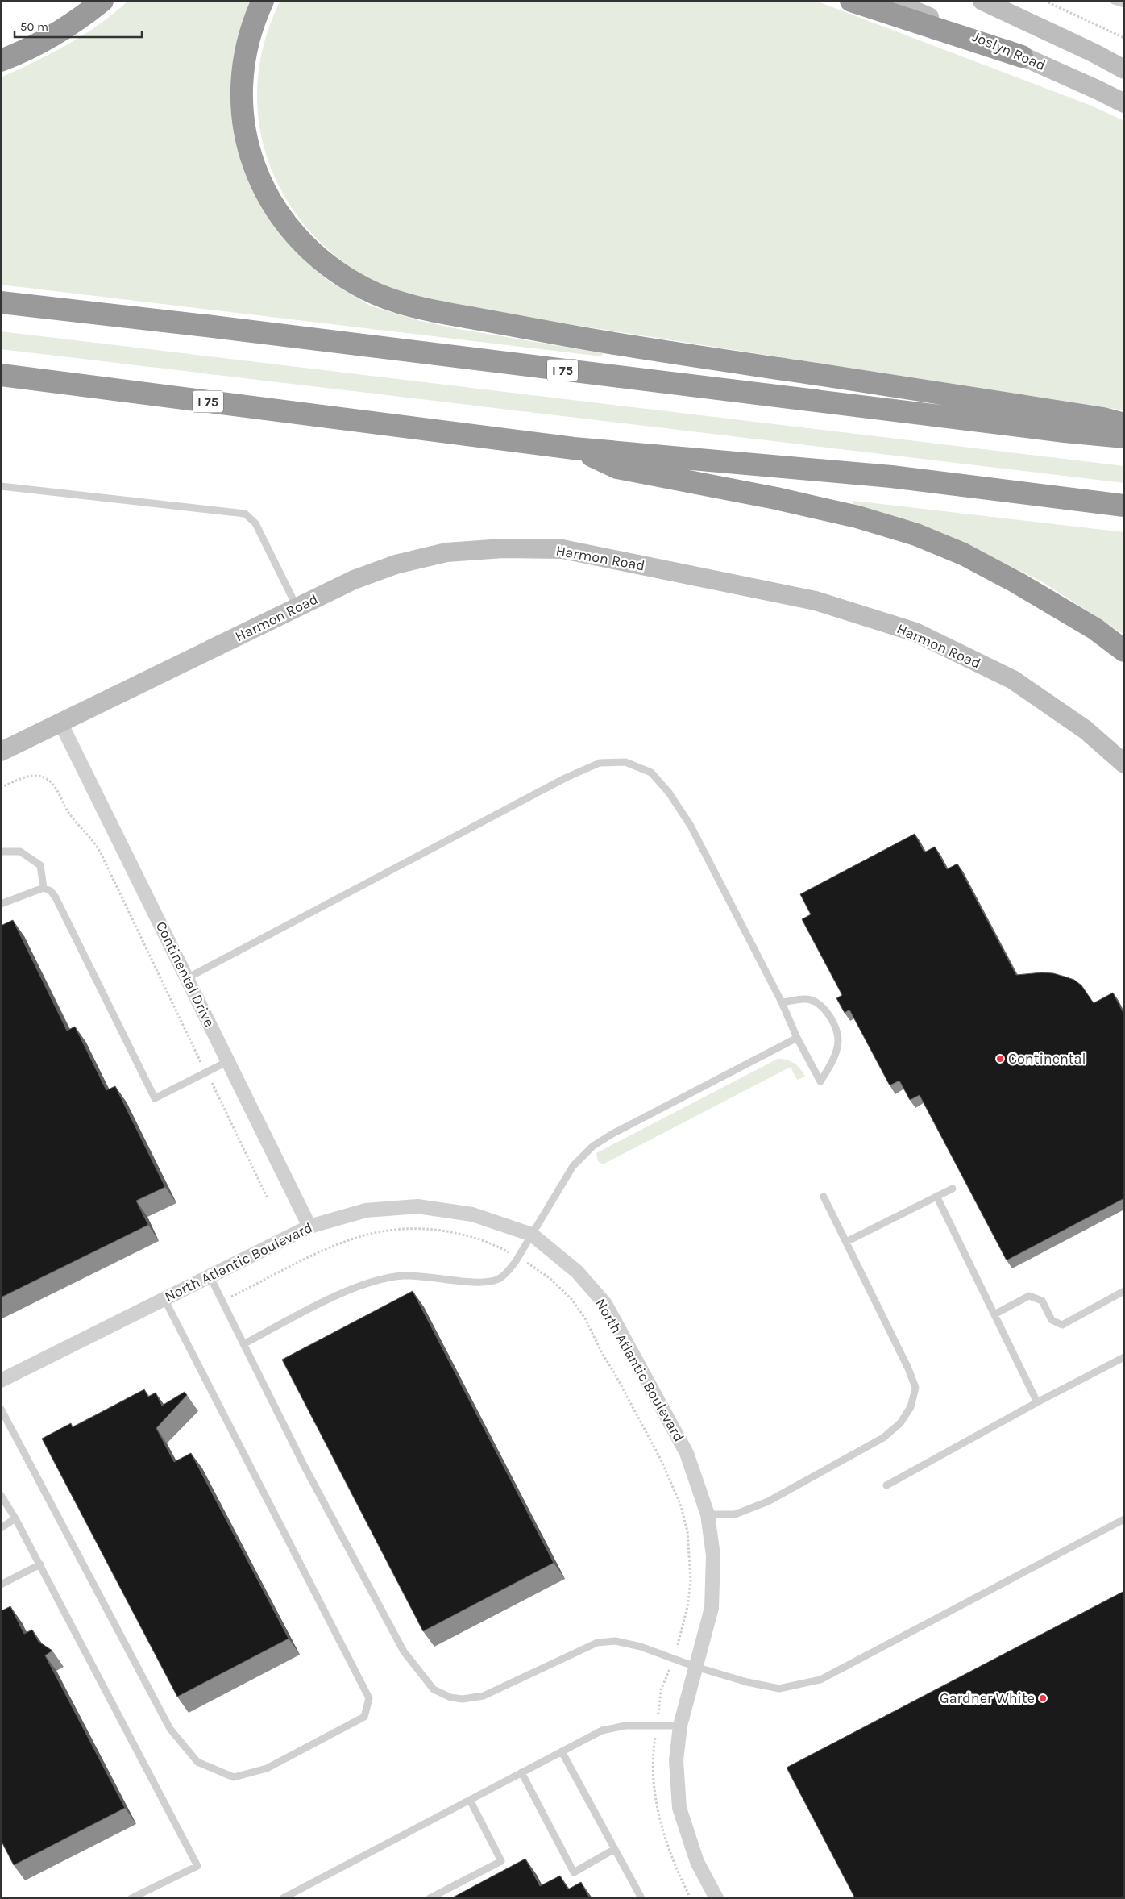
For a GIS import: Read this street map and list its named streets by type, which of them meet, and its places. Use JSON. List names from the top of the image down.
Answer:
{
  "streets": {
    "highway": ["I 75"],
    "street": [
      "Joslyn Road",
      "Harmon Road",
      "Continental Drive",
      "North Atlantic Boulevard"
    ]
  },
  "crossings": [
    ["Harmon Road", "Continental Drive"],
    ["Continental Drive", "North Atlantic Boulevard"]
  ],
  "places": ["Continental", "Gardner White"],
  "scale_bar": "50 m"
}
